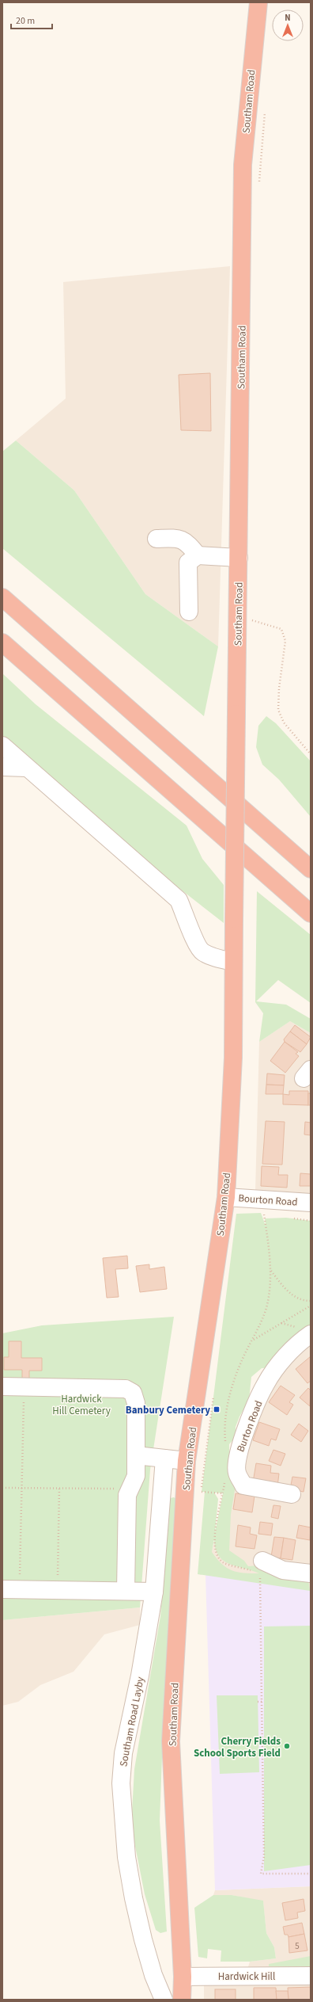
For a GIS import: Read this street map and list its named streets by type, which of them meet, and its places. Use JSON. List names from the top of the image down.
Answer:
{
  "streets": {
    "highway": ["Southam Road"],
    "street": [
      "Bourton Road",
      "Burton Road",
      "Southam Road Layby",
      "Hardwick Hill"
    ]
  },
  "crossings": [
    ["Southam Road", "Bourton Road"],
    ["Southam Road", "Hardwick Hill"]
  ],
  "parks": ["Hardwick Hill Cemetery"],
  "places": {
    "transit": ["Banbury Cemetery"],
    "other": ["Cherry Fields School Sports Field"]
  },
  "house_numbers": ["5"],
  "scale_bar": "20 m",
  "north": "top"
}
